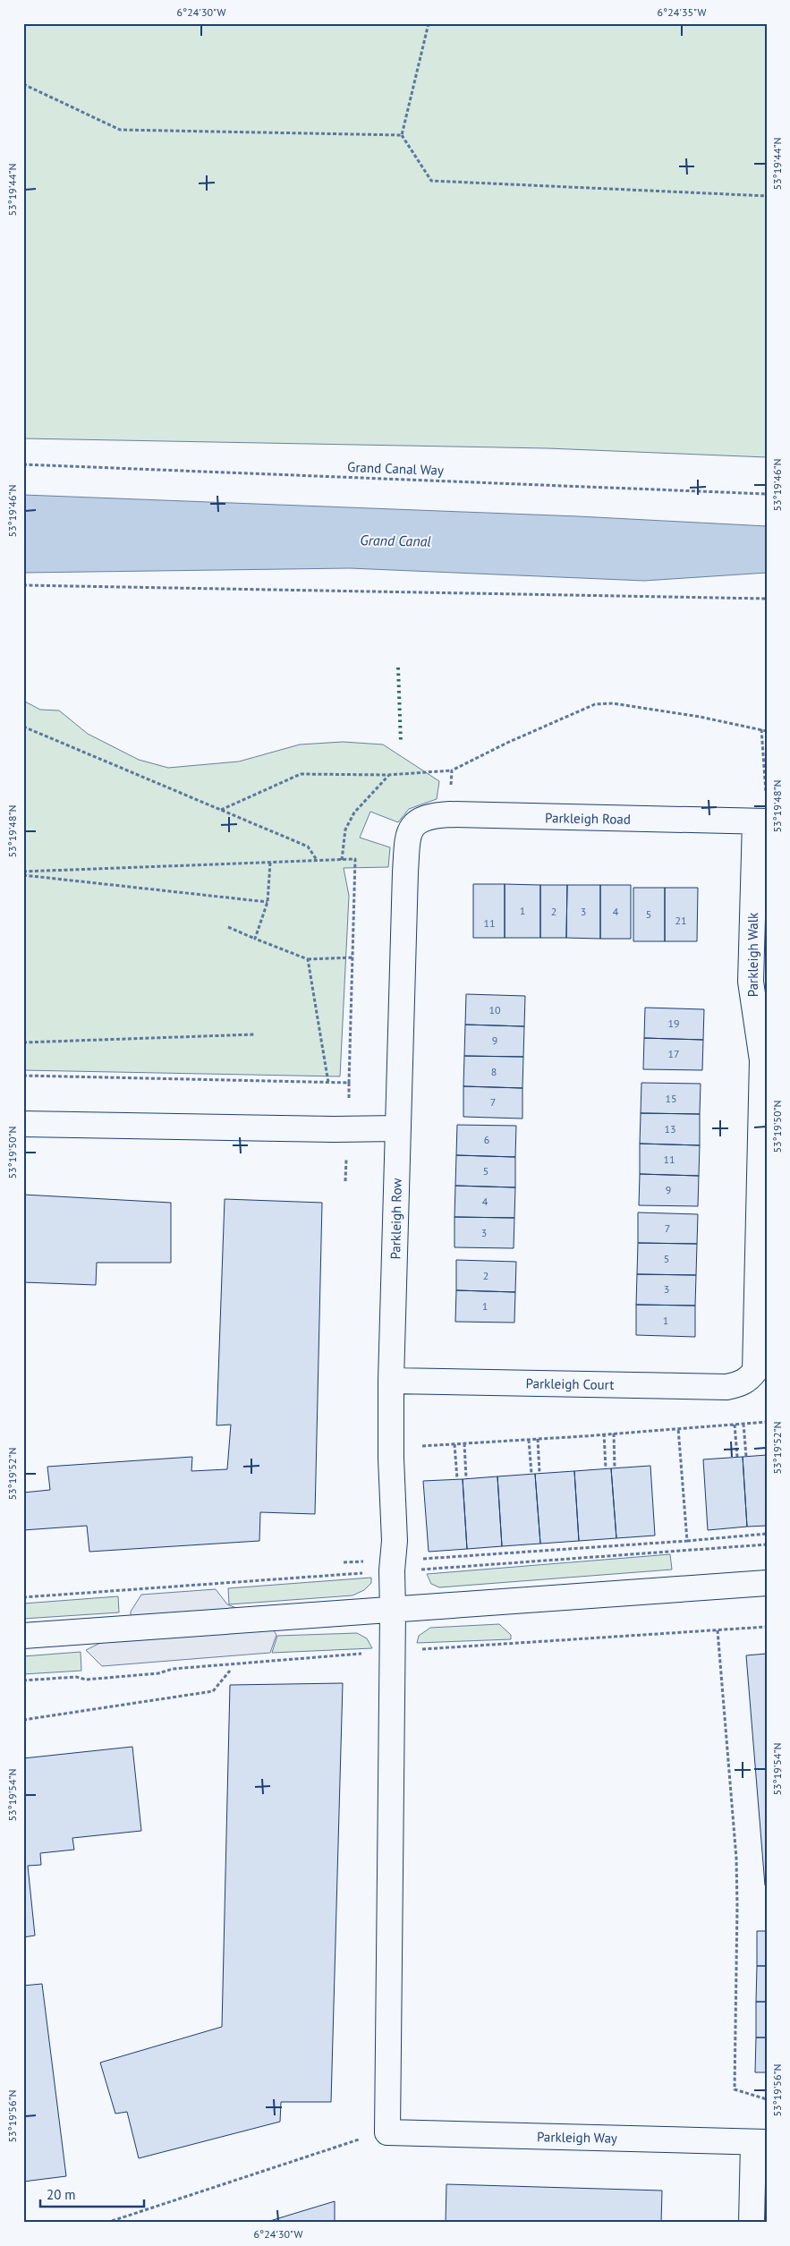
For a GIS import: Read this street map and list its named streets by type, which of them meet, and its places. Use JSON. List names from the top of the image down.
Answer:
{
  "streets": {
    "street": [
      "Parkleigh Road",
      "Parkleigh Walk",
      "Parkleigh Row",
      "Parkleigh Court",
      "Parkleigh Way"
    ],
    "path": ["Grand Canal Way"]
  },
  "crossings": [
    ["Parkleigh Road", "Parkleigh Walk"],
    ["Parkleigh Road", "Parkleigh Row"],
    ["Parkleigh Walk", "Parkleigh Court"],
    ["Parkleigh Row", "Parkleigh Court"],
    ["Parkleigh Row", "Parkleigh Way"]
  ],
  "water": ["Grand Canal"],
  "house_numbers": [
    "1",
    "2",
    "3",
    "4",
    "5",
    "21",
    "11",
    "10",
    "19",
    "9",
    "17",
    "8",
    "15",
    "7",
    "13",
    "6",
    "11",
    "5",
    "9",
    "4",
    "7",
    "3",
    "5",
    "2",
    "3",
    "1",
    "1"
  ],
  "scale_bar": "20 m",
  "coordinates": [
    "6°24'30\"W",
    "6°24'35\"W",
    "53°19'44\"N",
    "53°19'46\"N",
    "53°19'48\"N",
    "53°19'50\"N",
    "53°19'52\"N",
    "53°19'54\"N",
    "53°19'56\"N"
  ]
}
